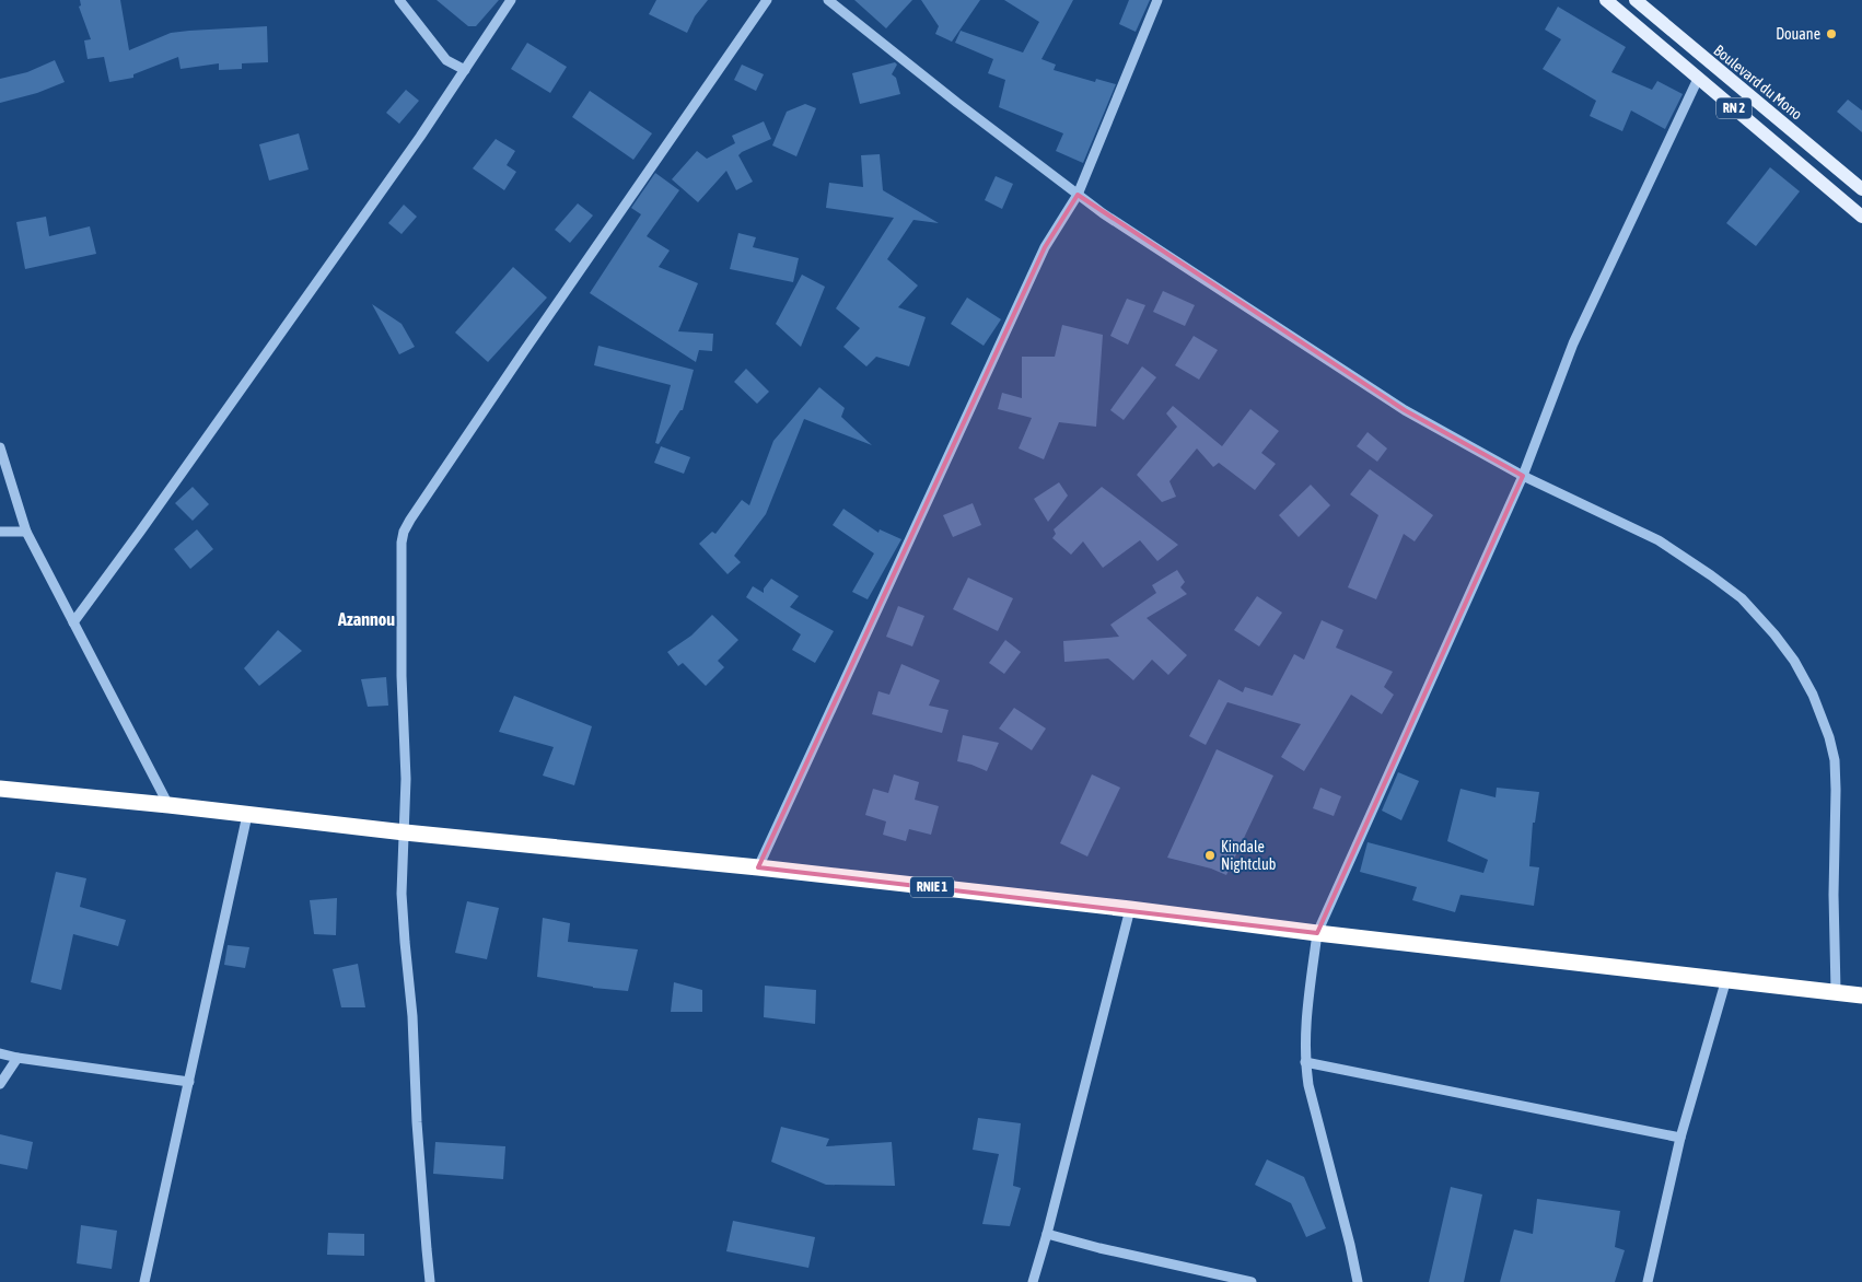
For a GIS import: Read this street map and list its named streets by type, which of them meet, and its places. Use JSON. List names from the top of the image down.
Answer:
{
  "streets": {
    "highway": ["RNIE 1"],
    "main road": ["Boulevard du Mono", "RN 2"]
  },
  "districts": ["Azannou"],
  "places": ["Douane", "Kindale Nightclub"]
}
